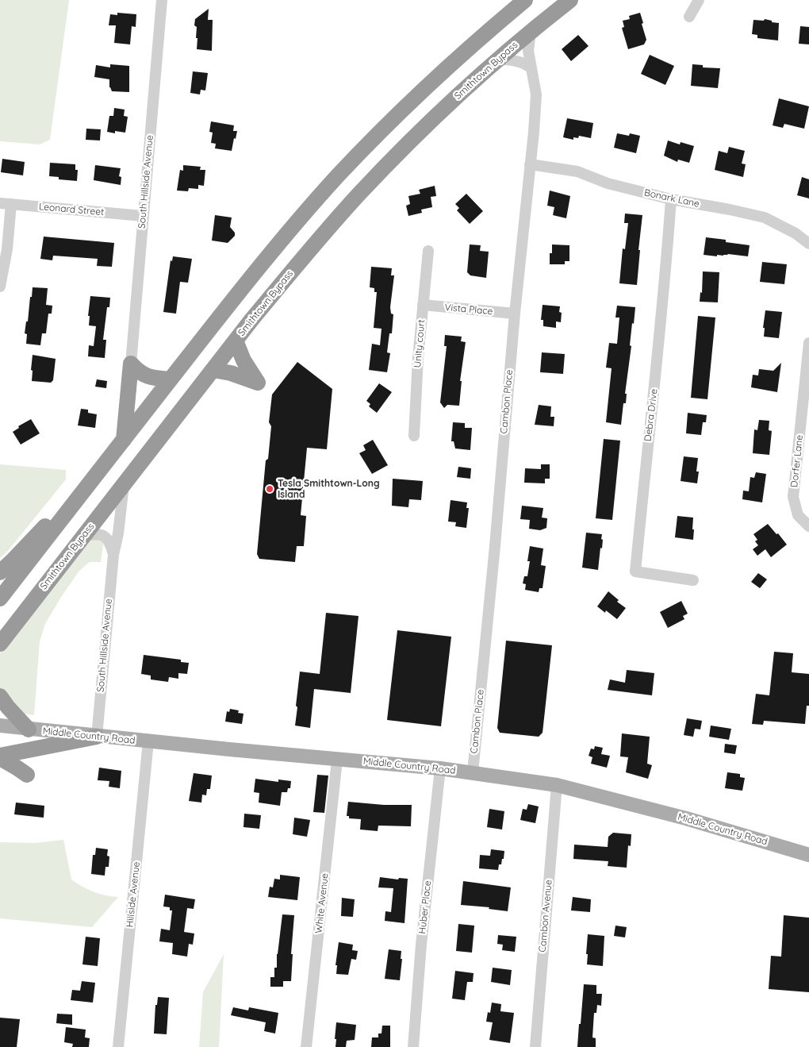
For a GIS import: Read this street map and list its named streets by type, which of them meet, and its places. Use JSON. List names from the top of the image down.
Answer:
{
  "streets": {
    "highway": ["Smithtown Bypass"],
    "main road": ["Middle Country Road"],
    "street": [
      "South Hillside Avenue",
      "Bonark Lane",
      "Leonard Street",
      "Vista Place",
      "Unity court",
      "Cambon Place",
      "Debra Drive",
      "Dorfer Lane",
      "Hillside Avenue",
      "White Avenue",
      "Huber Place",
      "Cambon Avenue"
    ]
  },
  "crossings": [
    ["Smithtown Bypass", "South Hillside Avenue"],
    ["Smithtown Bypass", "Cambon Place"],
    ["South Hillside Avenue", "Leonard Street"],
    ["South Hillside Avenue", "Middle Country Road"],
    ["Bonark Lane", "Cambon Place"],
    ["Bonark Lane", "Debra Drive"],
    ["Vista Place", "Unity court"],
    ["Vista Place", "Cambon Place"],
    ["Cambon Place", "Middle Country Road"],
    ["Middle Country Road", "Hillside Avenue"],
    ["Middle Country Road", "White Avenue"],
    ["Middle Country Road", "Huber Place"],
    ["Middle Country Road", "Cambon Avenue"]
  ],
  "places": ["Tesla Smithtown-Long Island"]
}
